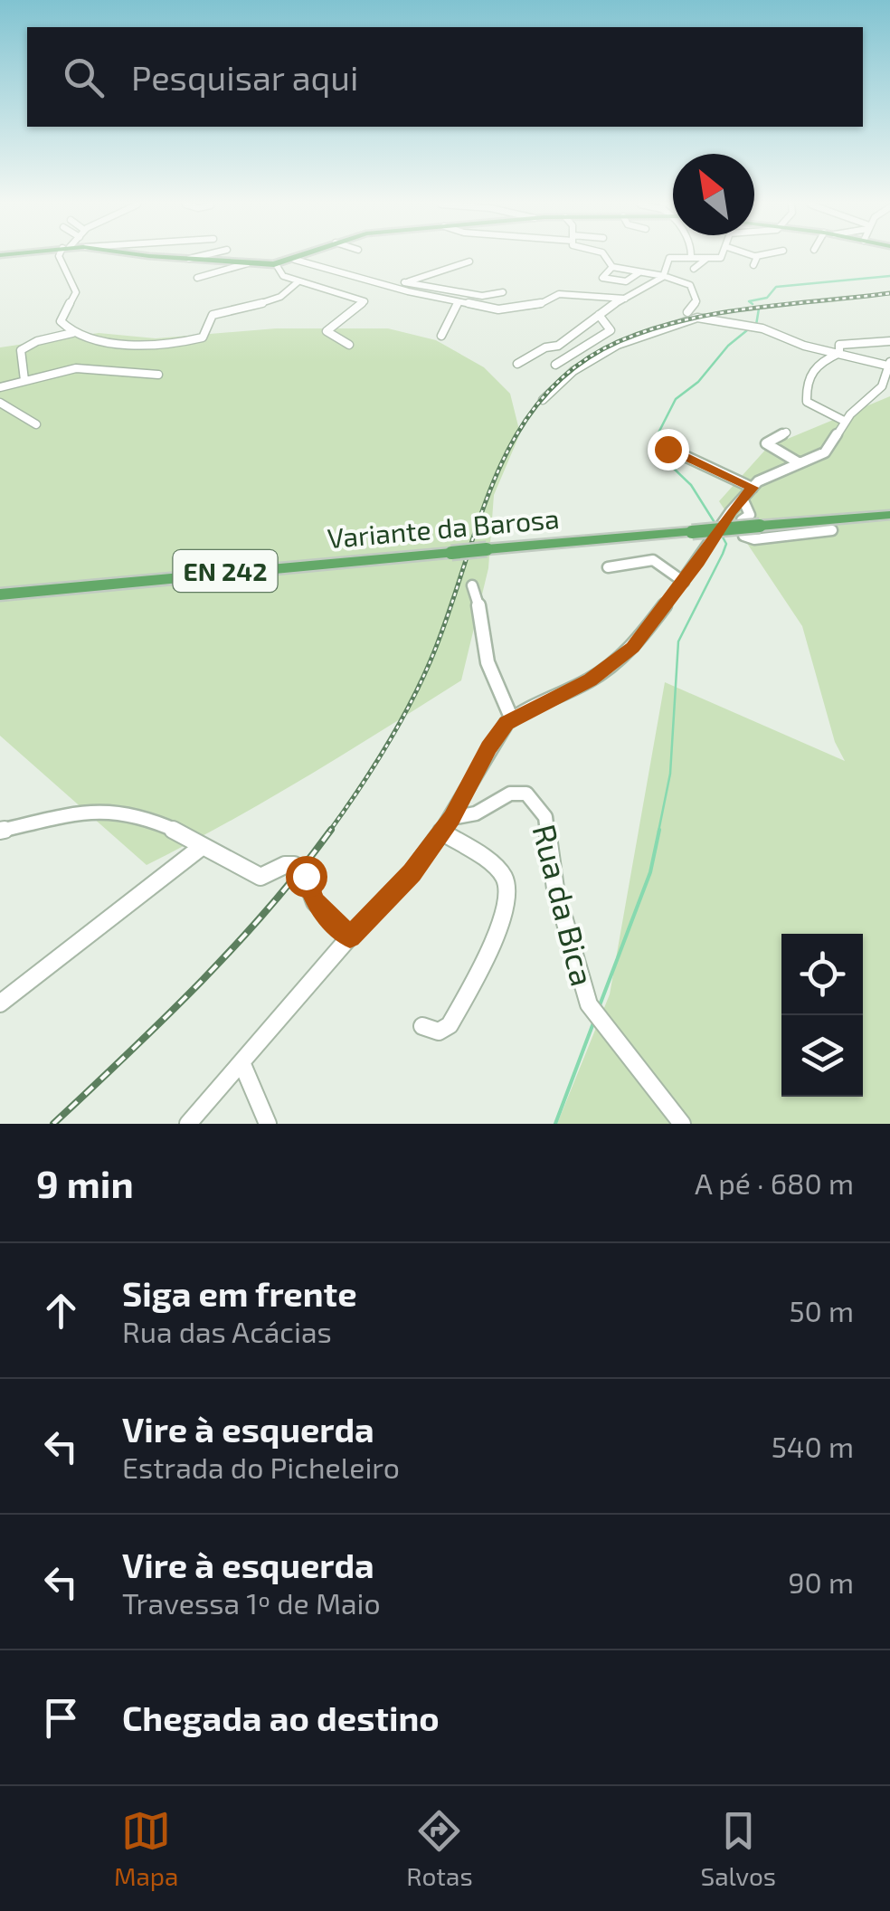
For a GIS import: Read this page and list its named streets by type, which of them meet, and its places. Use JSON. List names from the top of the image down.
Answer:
{
  "streets": {
    "main road": ["Variante da Barosa", "EN 242"],
    "street": ["Rua da Bica"]
  },
  "north": "top left",
  "page": {
    "search": "Pesquisar aqui",
    "heading": ["9 min", "A pé · 680 m"],
    "list": [
      ["Siga em frente", "Rua das Acácias", "50 m"],
      ["Vire à esquerda", "Estrada do Picheleiro", "540 m"],
      ["Vire à esquerda", "Travessa 1º de Maio", "90 m"],
      "Chegada ao destino"
    ],
    "nav": ["Mapa", "Rotas", "Salvos"]
  }
}
